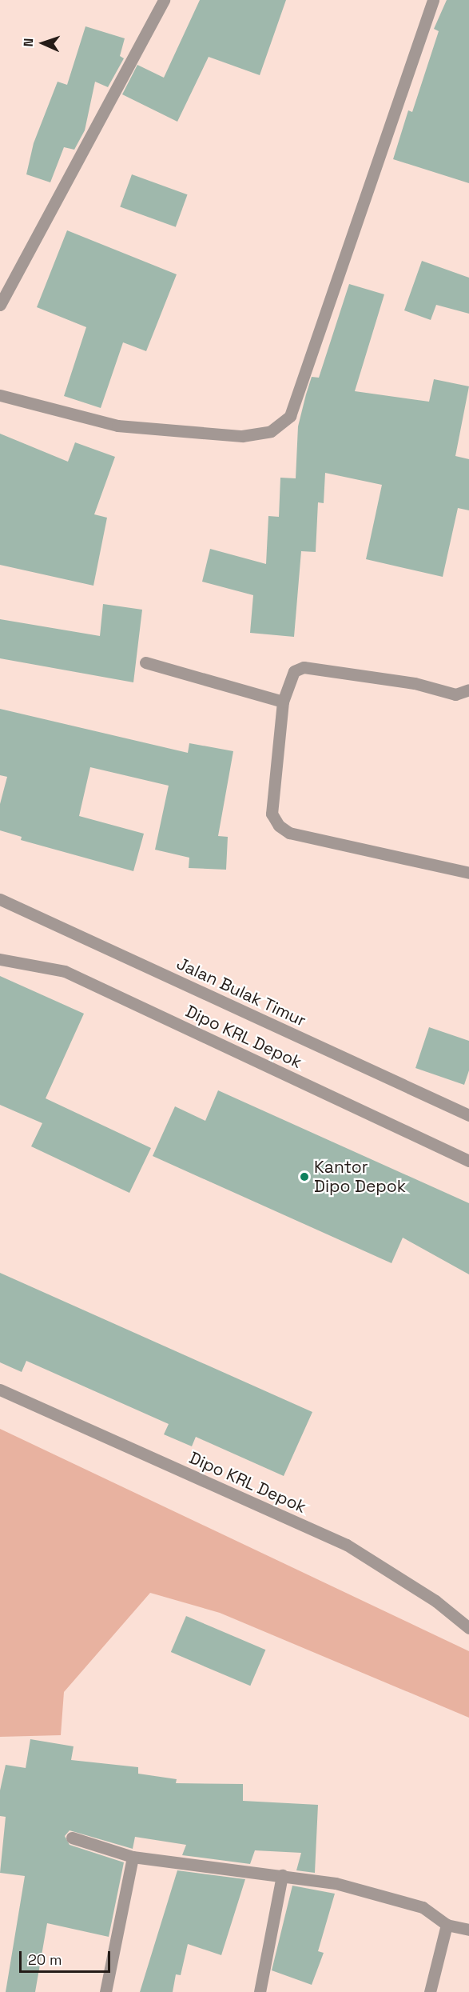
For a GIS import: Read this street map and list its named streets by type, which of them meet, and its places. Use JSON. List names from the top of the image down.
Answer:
{
  "streets": {
    "street": ["Jalan Bulak Timur", "Dipo KRL Depok"]
  },
  "places": ["Kantor Dipo Depok"],
  "scale_bar": "20 m",
  "north": "left"
}
